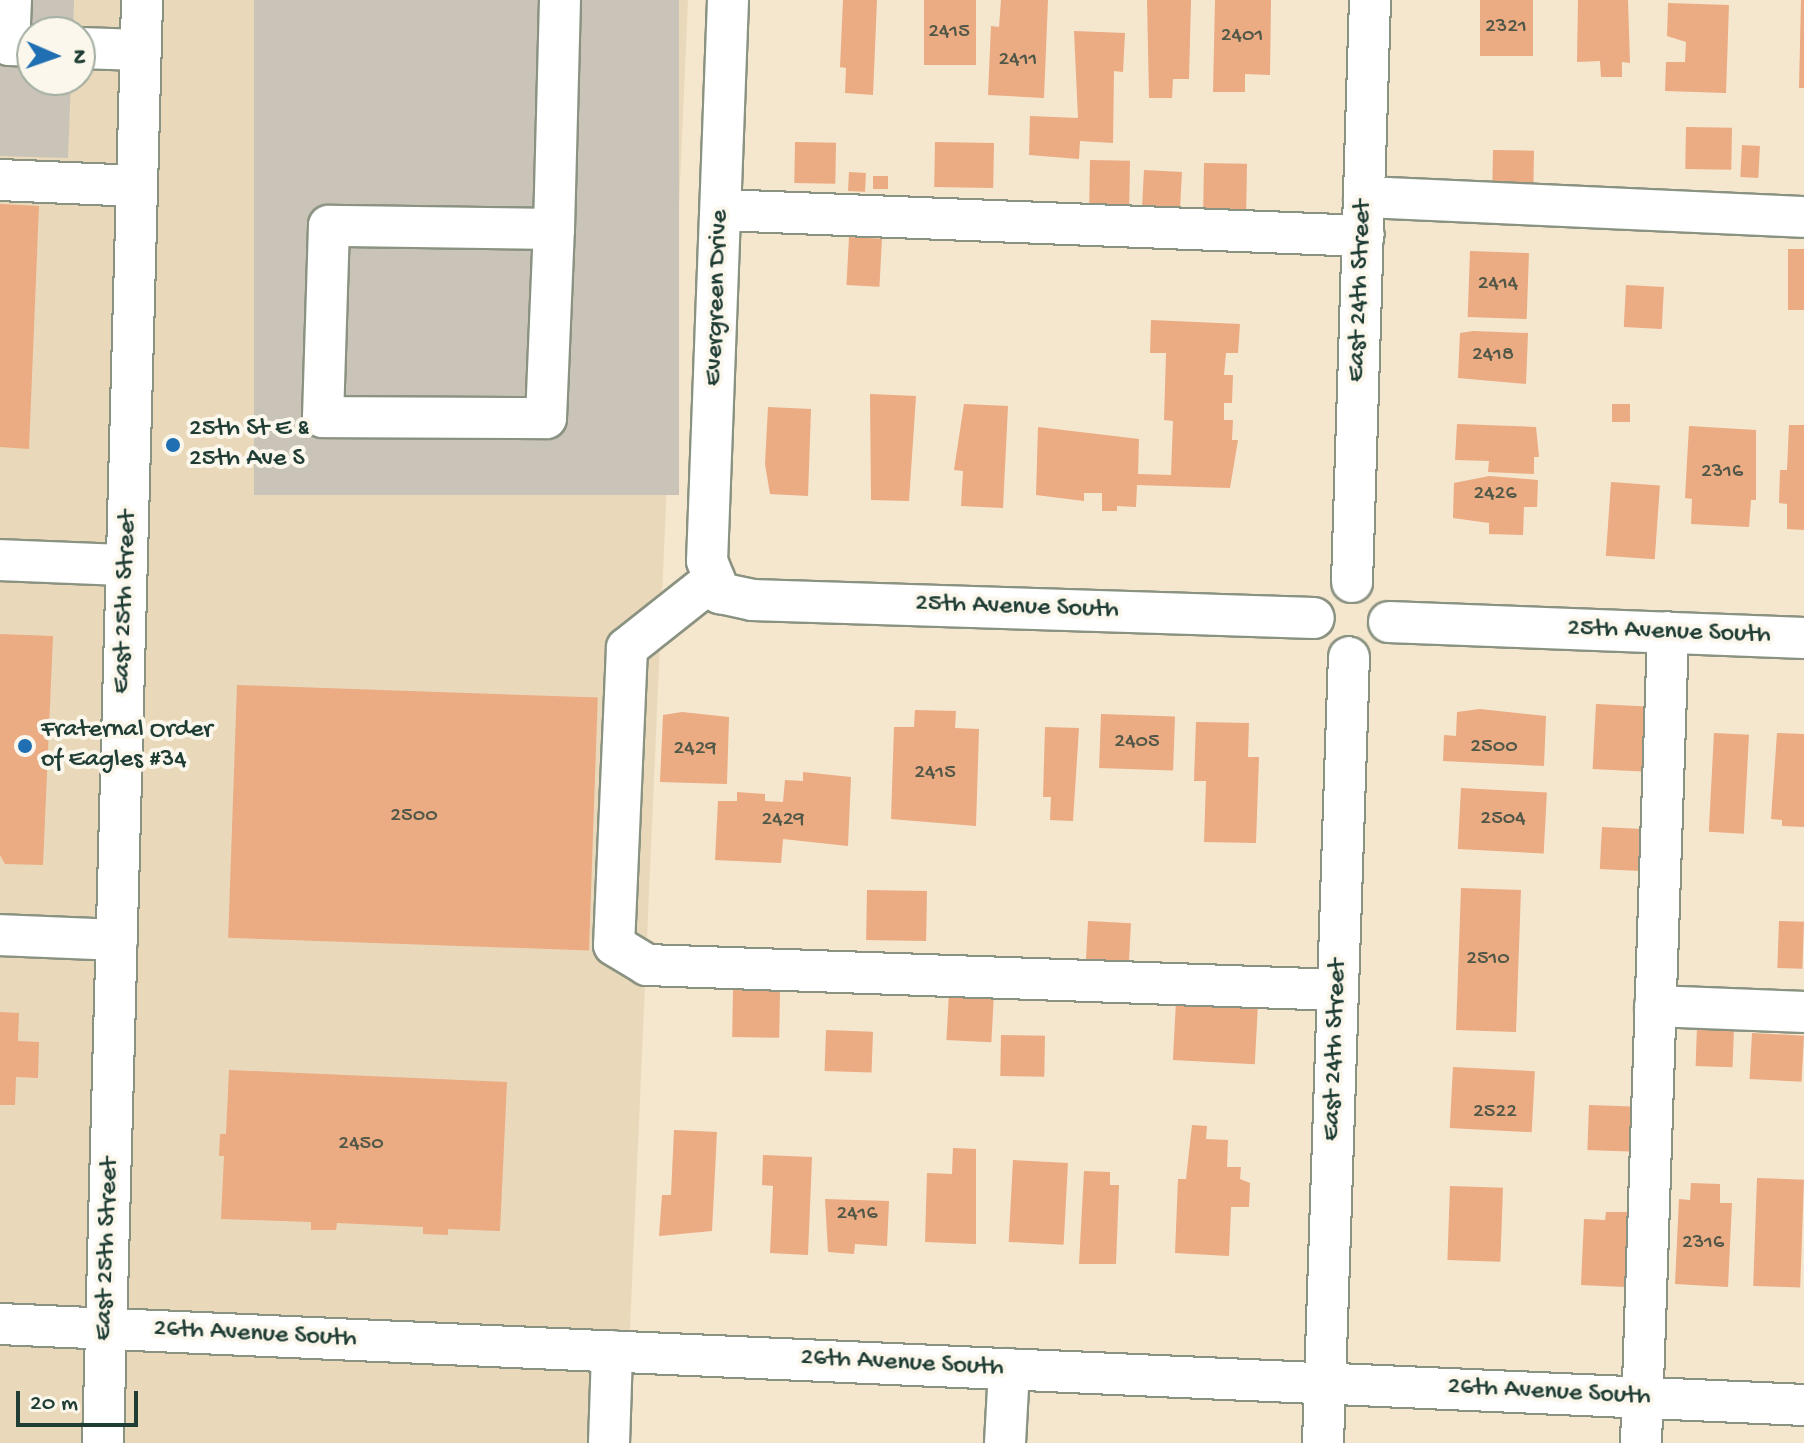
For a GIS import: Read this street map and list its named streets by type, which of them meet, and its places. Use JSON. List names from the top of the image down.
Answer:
{
  "streets": {
    "street": [
      "East 24th Street",
      "Evergreen Drive",
      "East 25th Street",
      "25th Avenue South",
      "26th Avenue South"
    ]
  },
  "crossings": [
    ["East 24th Street", "25th Avenue South"],
    ["East 24th Street", "26th Avenue South"],
    ["Evergreen Drive", "25th Avenue South"],
    ["East 25th Street", "26th Avenue South"]
  ],
  "places": ["25th St E & 25th Ave S", "Fraternal Order of Eagles #34"],
  "house_numbers": [
    "2321",
    "2415",
    "2401",
    "2411",
    "2414",
    "2418",
    "2316",
    "2426",
    "2405",
    "2500",
    "2429",
    "2415",
    "2500",
    "2504",
    "2429",
    "2510",
    "2522",
    "2450",
    "2416",
    "2316"
  ],
  "scale_bar": "20 m",
  "north": "right"
}
